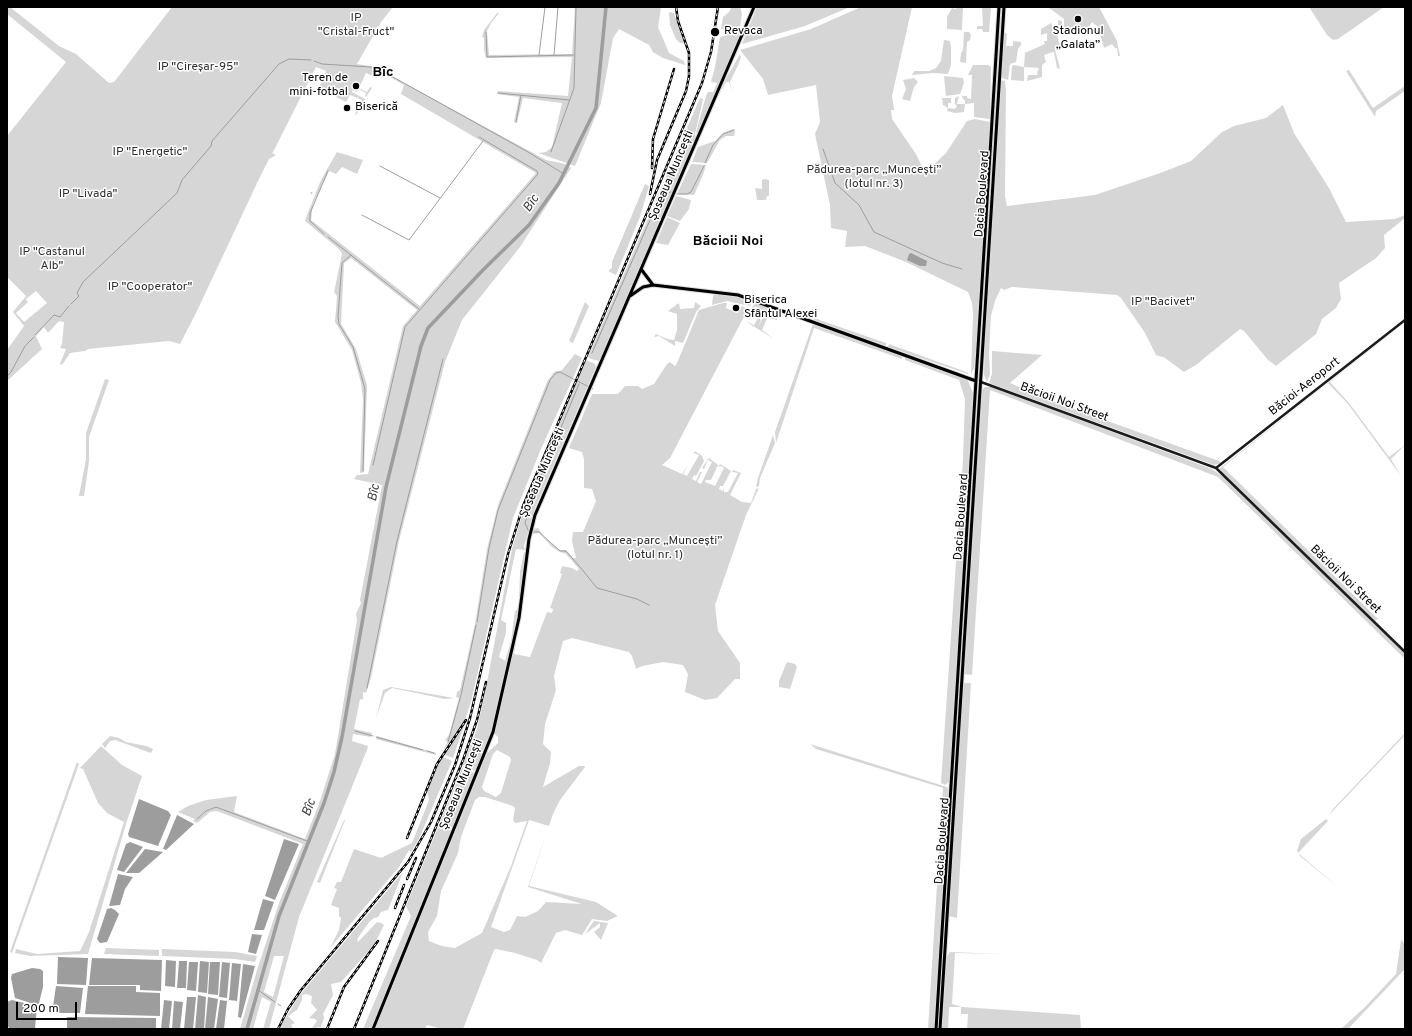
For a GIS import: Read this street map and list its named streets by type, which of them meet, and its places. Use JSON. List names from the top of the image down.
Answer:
{
  "streets": {
    "main road": [
      "Șoseaua Muncești",
      "Dacia Boulevard",
      "Băcioi-Aeroport",
      "Băcioii Noi Street"
    ]
  },
  "crossings": [
    ["Șoseaua Muncești", "Băcioii Noi Street"],
    ["Dacia Boulevard", "Băcioii Noi Street"],
    ["Băcioi-Aeroport", "Băcioii Noi Street"]
  ],
  "districts": ["Bîc", "Băcioii Noi"],
  "water": ["Bîc"],
  "parks": [
    "IP \"Cristal-Fruct\"",
    "IP \"Cireșar-95\"",
    "IP \"Energetic\"",
    "Pădurea-parc „Muncești” (lotul nr. 3)",
    "IP \"Livada\"",
    "IP \"Castanul Alb\"",
    "IP \"Cooperator\"",
    "IP \"Bacivet\"",
    "Pădurea-parc „Muncești” (lotul nr. 1)"
  ],
  "places": [
    "Stadionul „Galata”",
    "Revaca",
    "Teren de mini-fotbal",
    "Biserică",
    "Biserica Sfântul Alexei"
  ],
  "scale_bar": "200 m"
}
